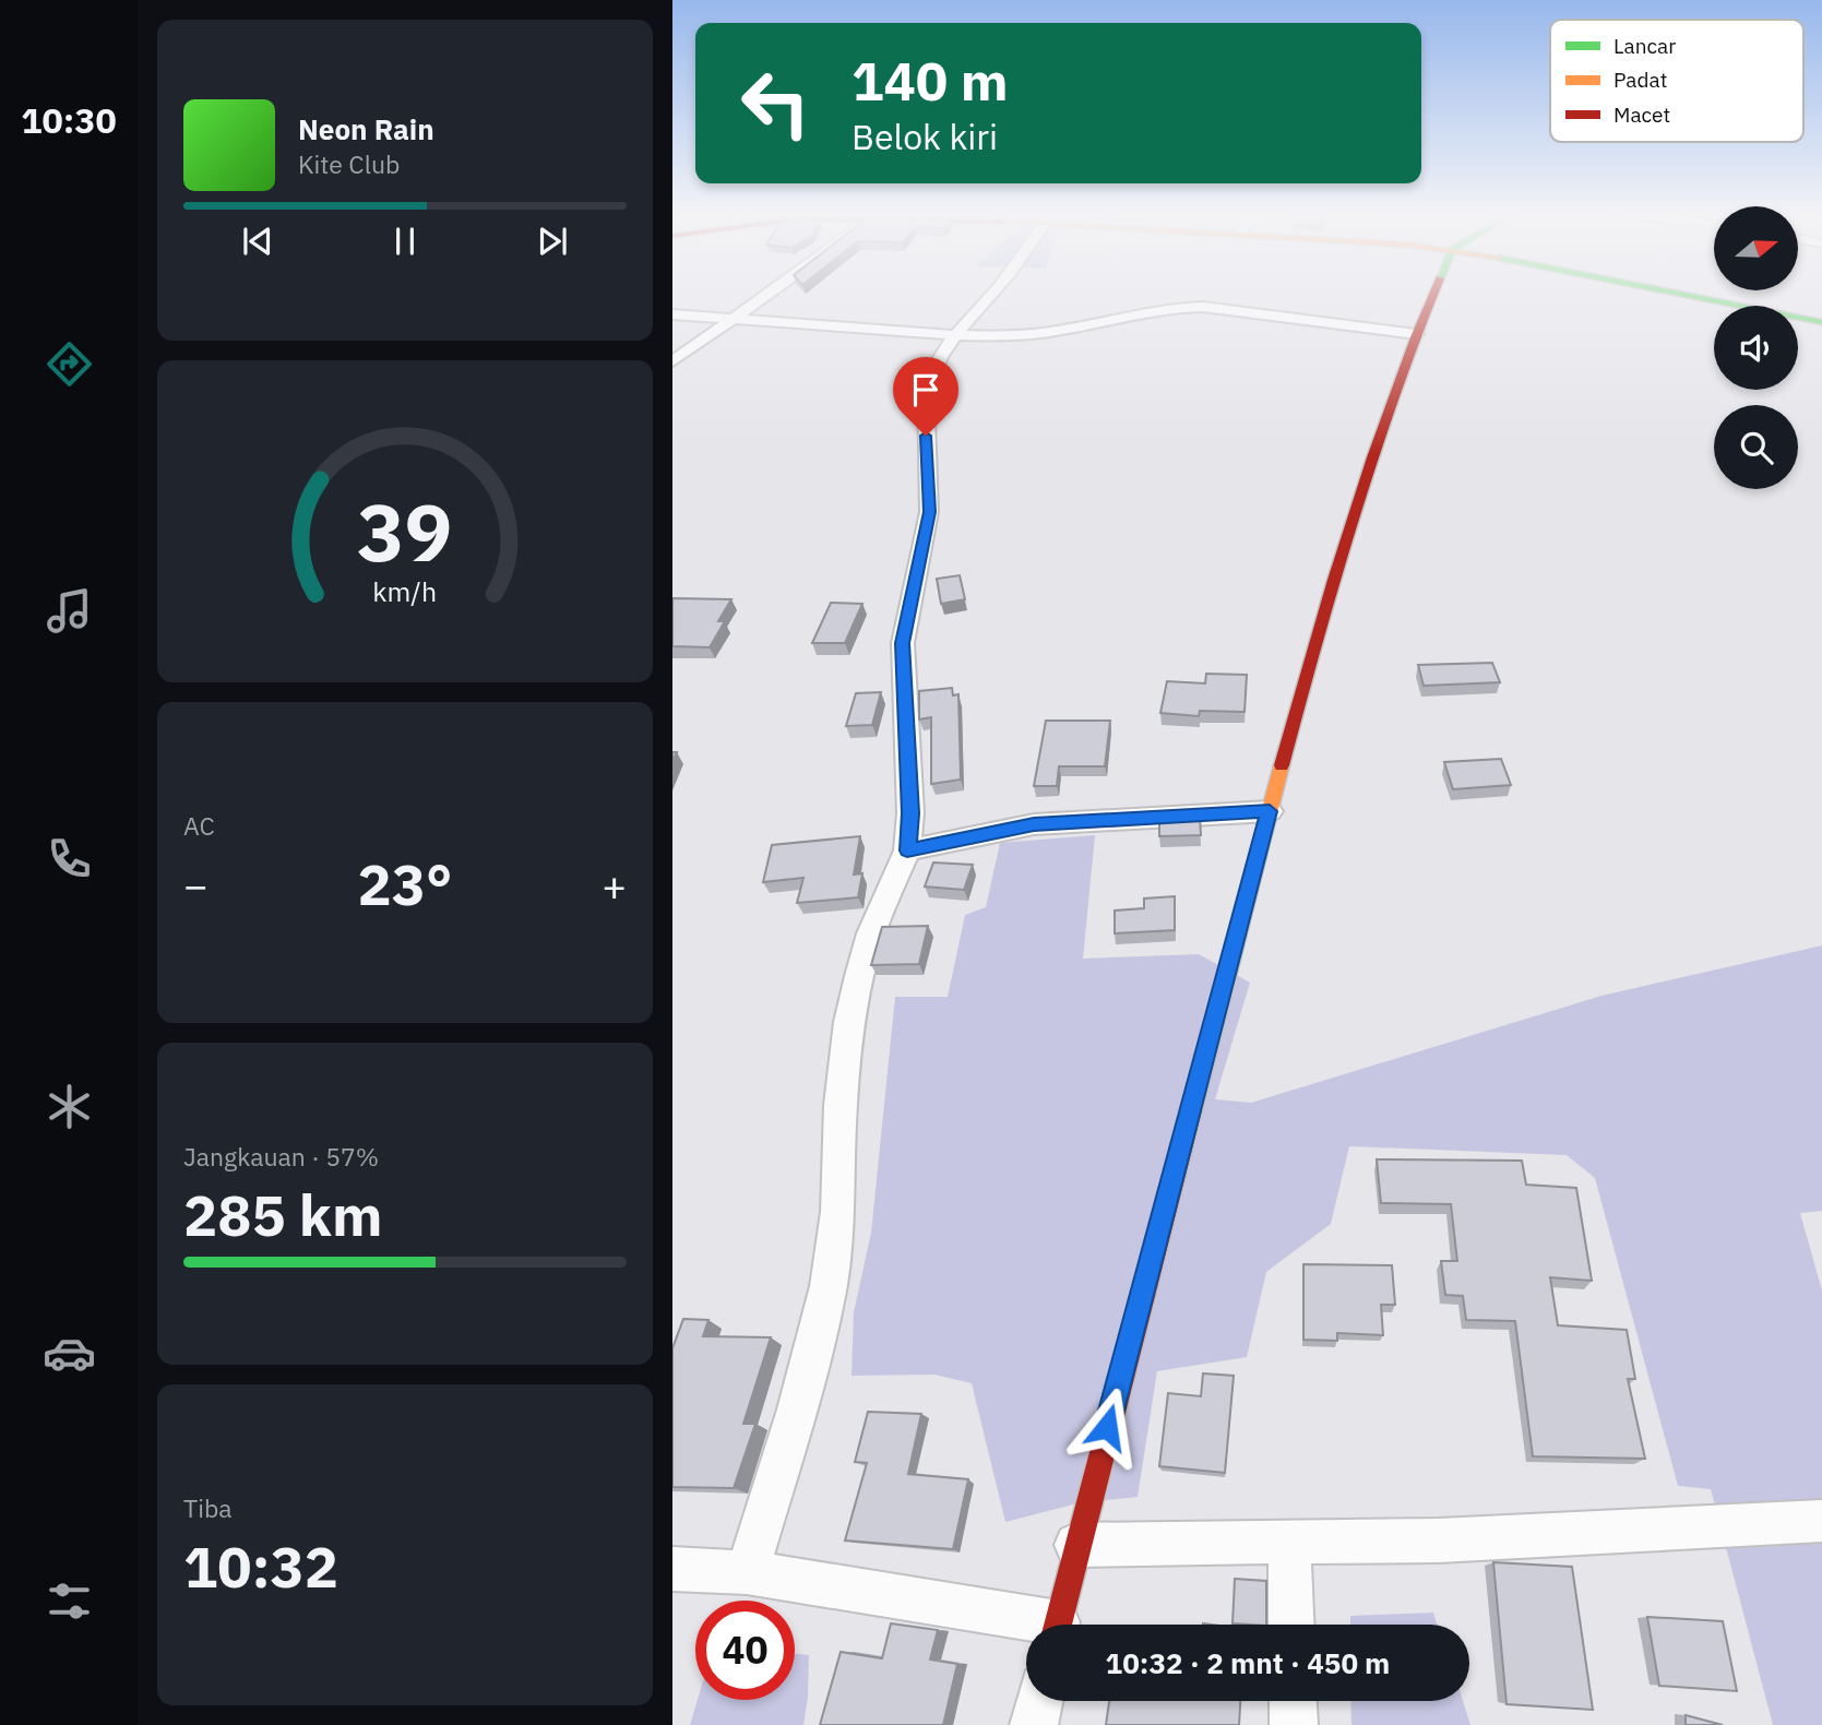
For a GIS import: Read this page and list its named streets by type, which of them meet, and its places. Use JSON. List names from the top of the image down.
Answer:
{
  "legend": ["Lancar", "Padat", "Macet"],
  "north": "right",
  "page": {
    "tabs": "10:30",
    "turn": ["140 m", "Belok kiri"],
    "song": ["Neon Rain", "Kite Club"],
    "tile": [
      "AC",
      ["Jangkauan · 57%", "285 km"],
      ["Tiba", "10:32"]
    ],
    "heat": ["−", "23°", "+"],
    "limit": "40",
    "trip": "10:32 · 2 mnt · 450 m",
    "gauge": ["39", "km/h"]
  }
}
